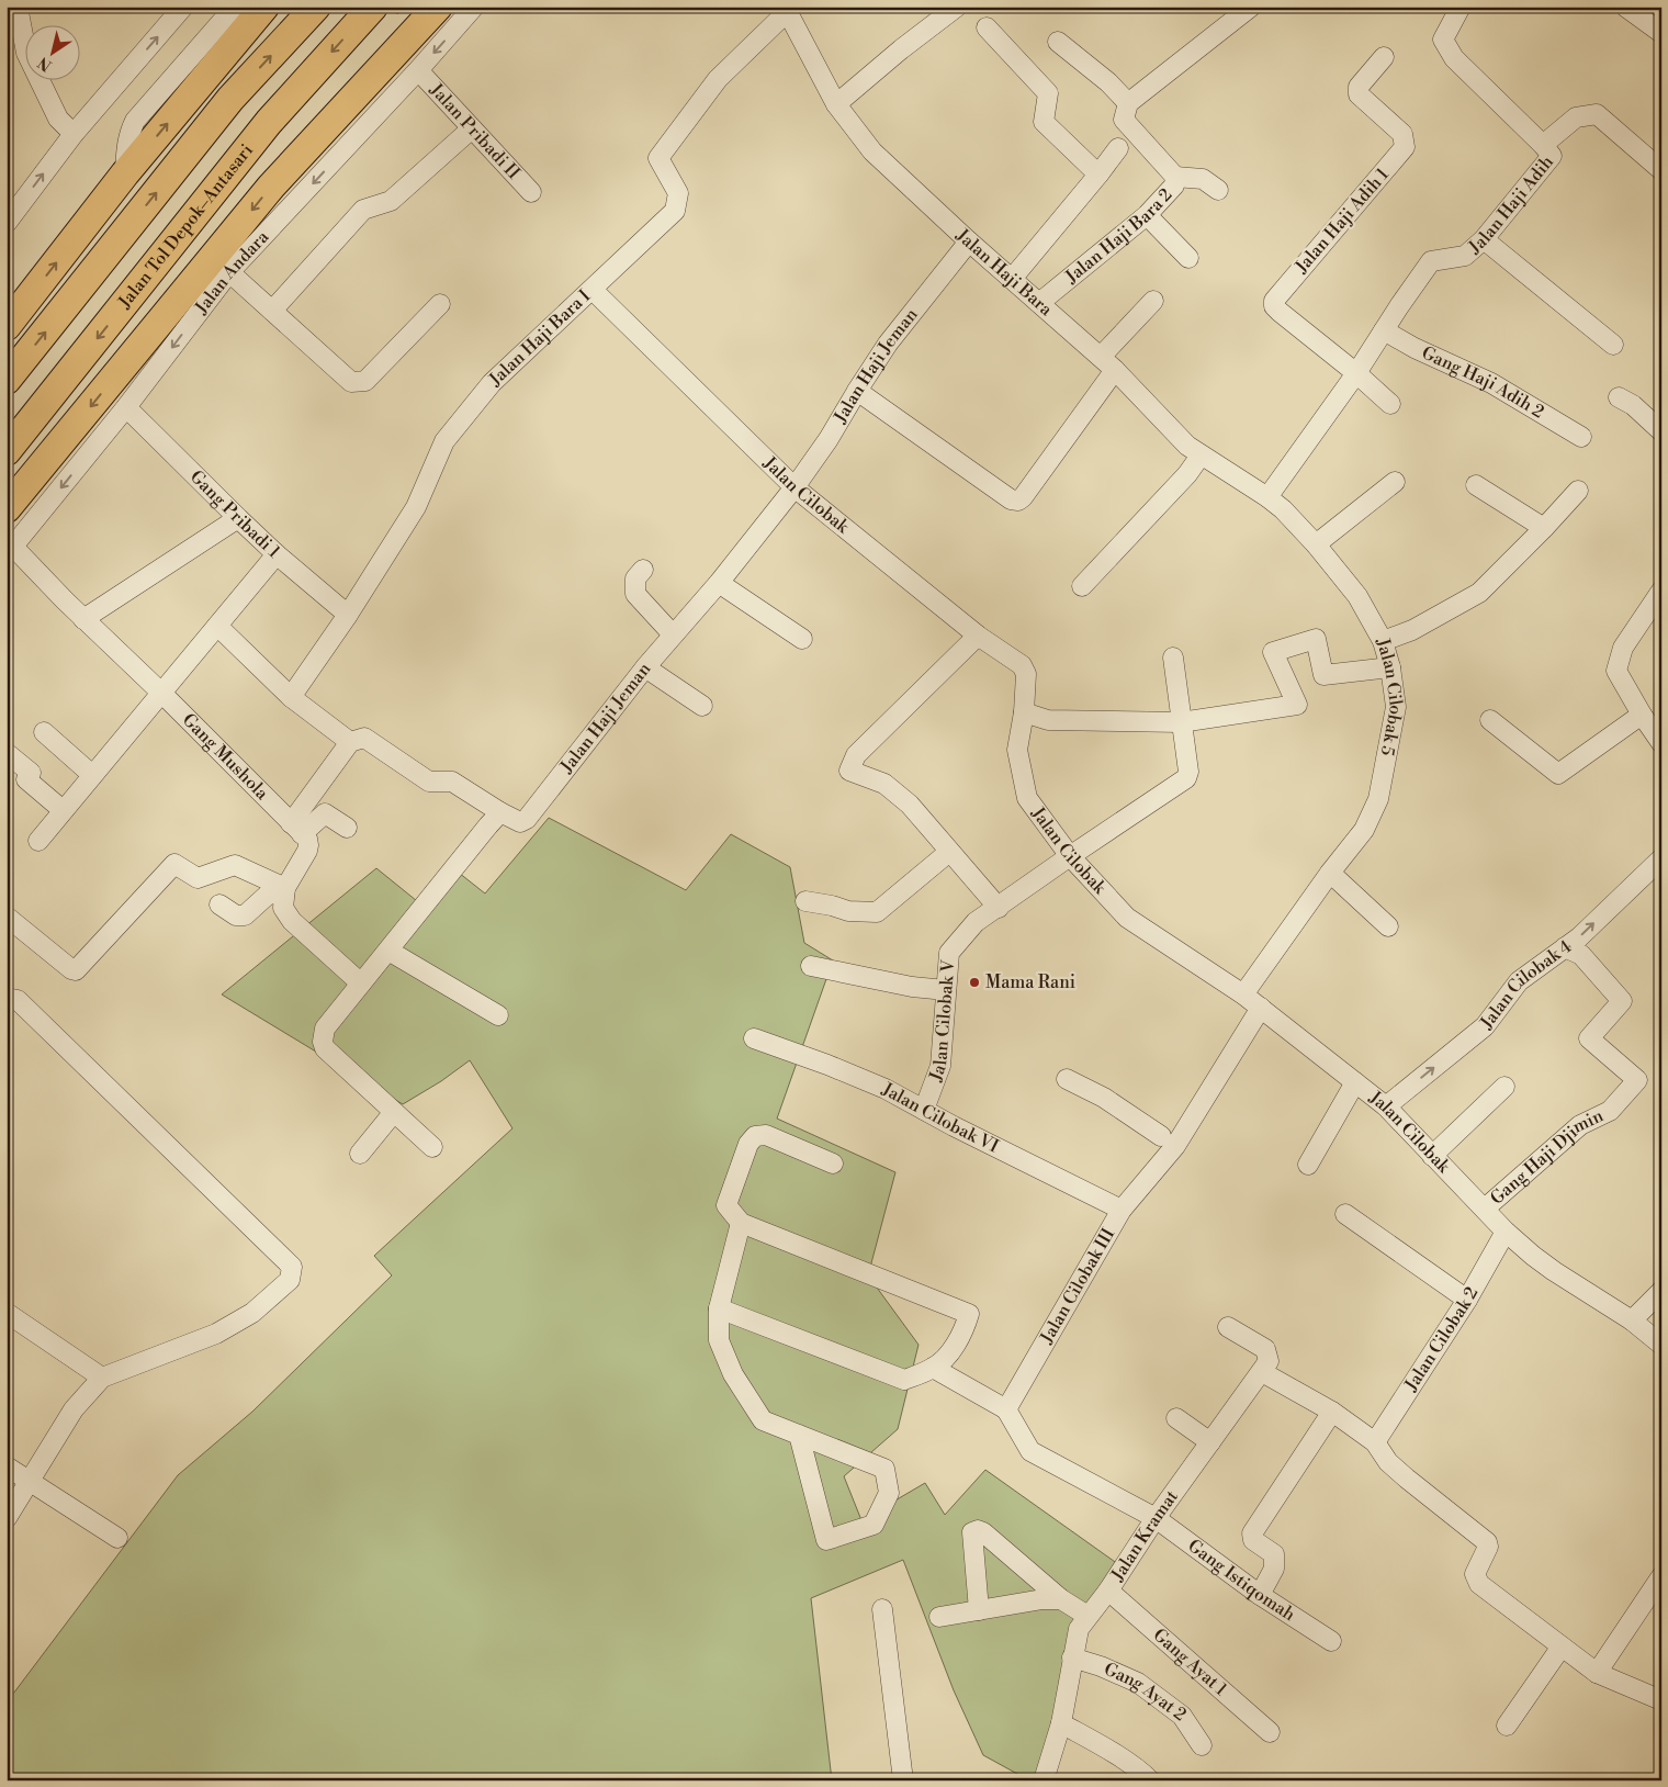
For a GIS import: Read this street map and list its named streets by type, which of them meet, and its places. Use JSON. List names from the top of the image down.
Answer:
{
  "streets": {
    "highway": ["Jalan Tol Depok–Antasari"],
    "street": [
      "Jalan Pribadi II",
      "Jalan Haji Adih",
      "Jalan Haji Adih 1",
      "Jalan Haji Bara 2",
      "Jalan Haji Bara",
      "Jalan Andara",
      "Jalan Haji Bara I",
      "Jalan Haji Jeman",
      "Gang Haji Adih 2",
      "Jalan Cilobak",
      "Gang Pribadi 1",
      "Jalan Cilobak 5",
      "Gang Mushola",
      "Jalan Cilobak 4",
      "Jalan Cilobak V",
      "Jalan Cilobak VI",
      "Gang Haji Djimin",
      "Jalan Cilobak III",
      "Jalan Cilobak 2",
      "Jalan Kramat",
      "Gang Istiqomah",
      "Gang Ayat 1",
      "Gang Ayat 2"
    ]
  },
  "crossings": [
    ["Jalan Pribadi II", "Jalan Andara"],
    ["Jalan Haji Adih", "Jalan Haji Adih 1"],
    ["Jalan Haji Adih", "Jalan Haji Bara"],
    ["Jalan Haji Adih", "Gang Haji Adih 2"],
    ["Jalan Haji Adih", "Jalan Cilobak 5"],
    ["Jalan Haji Bara 2", "Jalan Haji Bara"],
    ["Jalan Haji Bara", "Jalan Haji Bara I"],
    ["Jalan Haji Bara", "Jalan Haji Jeman"],
    ["Jalan Haji Bara", "Jalan Cilobak 5"],
    ["Jalan Andara", "Gang Pribadi 1"],
    ["Jalan Andara", "Gang Mushola"],
    ["Jalan Haji Bara I", "Jalan Cilobak"],
    ["Jalan Haji Bara I", "Gang Pribadi 1"],
    ["Jalan Haji Jeman", "Jalan Cilobak"],
    ["Jalan Cilobak", "Jalan Cilobak 5"],
    ["Jalan Cilobak", "Jalan Cilobak 4"],
    ["Jalan Cilobak", "Jalan Cilobak V"],
    ["Jalan Cilobak", "Gang Haji Djimin"],
    ["Jalan Cilobak", "Jalan Cilobak III"],
    ["Jalan Cilobak", "Jalan Cilobak 2"],
    ["Jalan Cilobak 4", "Gang Haji Djimin"],
    ["Jalan Cilobak V", "Jalan Cilobak VI"],
    ["Jalan Cilobak VI", "Jalan Cilobak III"],
    ["Jalan Kramat", "Gang Istiqomah"],
    ["Jalan Kramat", "Gang Ayat 1"],
    ["Jalan Kramat", "Gang Ayat 2"]
  ],
  "one_way": ["Jalan Cilobak 4"],
  "places": ["Mama Rani"],
  "north": "bottom left"
}
